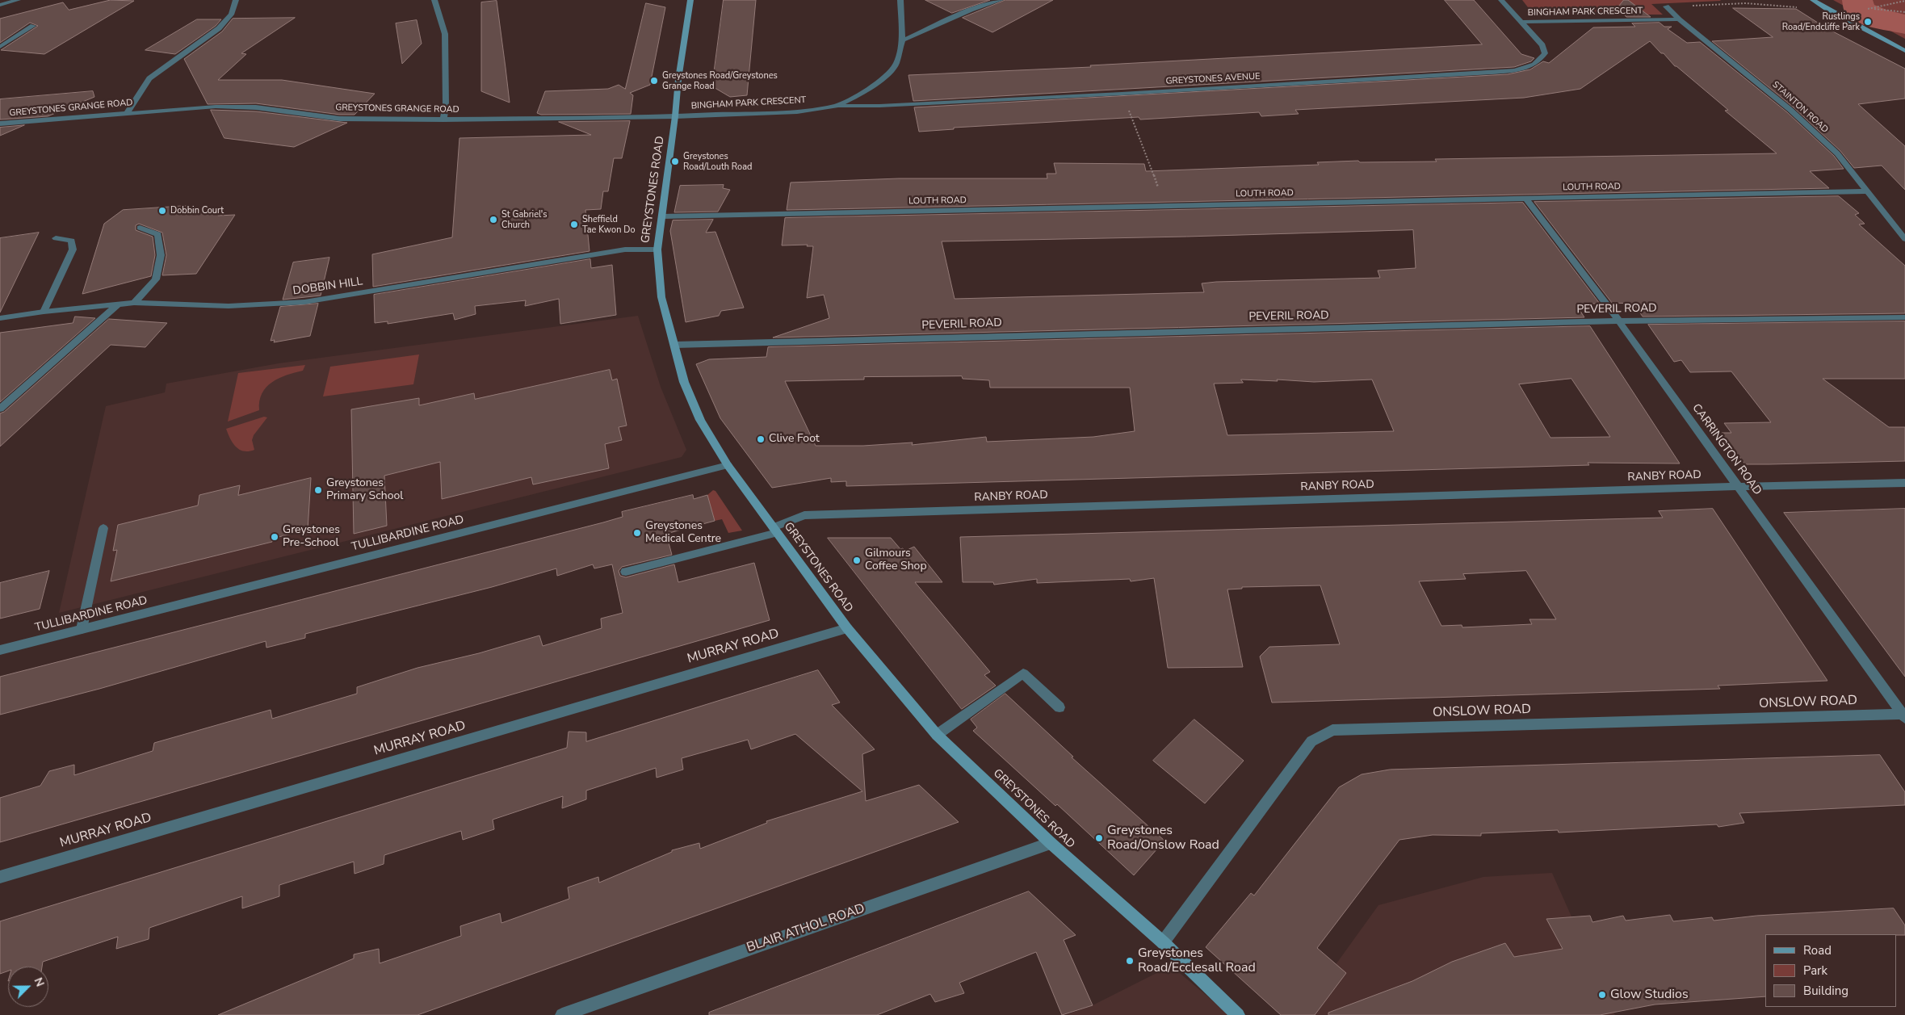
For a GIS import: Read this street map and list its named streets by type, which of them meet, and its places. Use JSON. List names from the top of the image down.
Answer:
{
  "streets": {
    "street": [
      "BINGHAM PARK CRESCENT",
      "GREYSTONES AVENUE",
      "STAINTON ROAD",
      "GREYSTONES GRANGE ROAD",
      "LOUTH ROAD",
      "GREYSTONES ROAD",
      "DOBBIN HILL",
      "PEVERIL ROAD",
      "CARRINGTON ROAD",
      "RANBY ROAD",
      "TULLIBARDINE ROAD",
      "MURRAY ROAD",
      "ONSLOW ROAD",
      "BLAIR ATHOL ROAD"
    ]
  },
  "crossings": [
    ["BINGHAM PARK CRESCENT", "GREYSTONES AVENUE"],
    ["BINGHAM PARK CRESCENT", "STAINTON ROAD"],
    ["BINGHAM PARK CRESCENT", "GREYSTONES GRANGE ROAD"],
    ["BINGHAM PARK CRESCENT", "GREYSTONES ROAD"],
    ["STAINTON ROAD", "LOUTH ROAD"],
    ["GREYSTONES GRANGE ROAD", "GREYSTONES ROAD"],
    ["LOUTH ROAD", "GREYSTONES ROAD"],
    ["LOUTH ROAD", "CARRINGTON ROAD"],
    ["GREYSTONES ROAD", "DOBBIN HILL"],
    ["GREYSTONES ROAD", "PEVERIL ROAD"],
    ["GREYSTONES ROAD", "RANBY ROAD"],
    ["GREYSTONES ROAD", "TULLIBARDINE ROAD"],
    ["GREYSTONES ROAD", "MURRAY ROAD"],
    ["GREYSTONES ROAD", "ONSLOW ROAD"],
    ["GREYSTONES ROAD", "BLAIR ATHOL ROAD"],
    ["PEVERIL ROAD", "CARRINGTON ROAD"],
    ["CARRINGTON ROAD", "RANBY ROAD"],
    ["CARRINGTON ROAD", "ONSLOW ROAD"]
  ],
  "places": [
    "Rustlings Road/Endcliffe Park",
    "Greystones Road/Greystones Grange Road",
    "Greystones Road/Louth Road",
    "Dobbin Court",
    "St Gabriel's Church",
    "Sheffield Tae Kwon Do",
    "Clive Foot",
    "Greystones Primary School",
    "Greystones Medical Centre",
    "Greystones Pre-School",
    "Gilmours Coffee Shop",
    "Greystones Road/Onslow Road",
    "Greystones Road/Ecclesall Road",
    "Glow Studios"
  ],
  "legend": ["Road", "Park", "Building"],
  "north": "top right"
}
